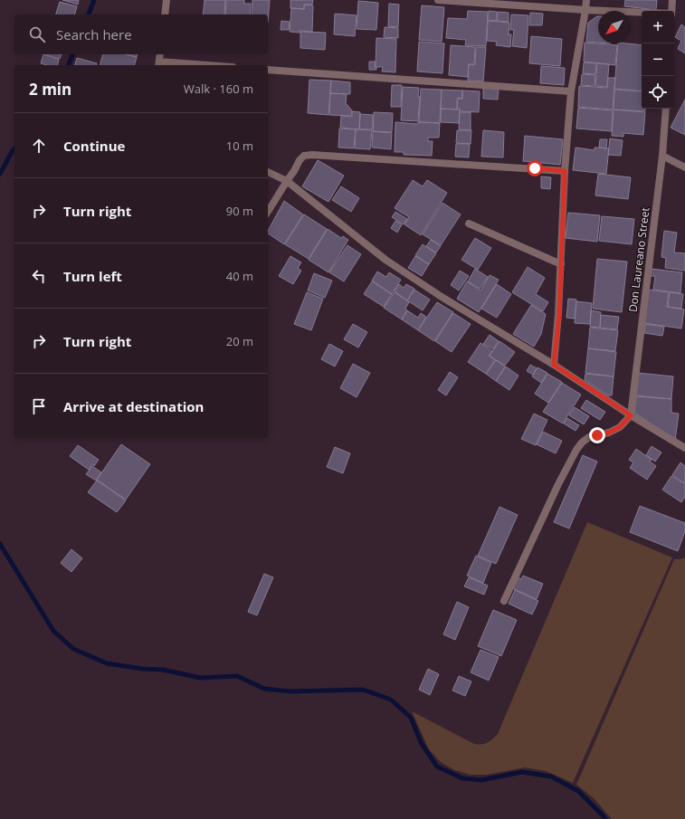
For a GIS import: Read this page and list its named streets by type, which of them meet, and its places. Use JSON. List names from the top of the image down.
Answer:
{
  "streets": {
    "street": ["Don Laureano Street"]
  },
  "north": "bottom left",
  "page": {
    "map_buttons": ["+", "−"],
    "search": "Search here",
    "heading": ["2 min", "Walk · 160 m"],
    "list": [
      ["Continue", "10 m"],
      ["Turn right", "90 m"],
      ["Turn left", "40 m"],
      ["Turn right", "20 m"],
      "Arrive at destination"
    ]
  }
}
